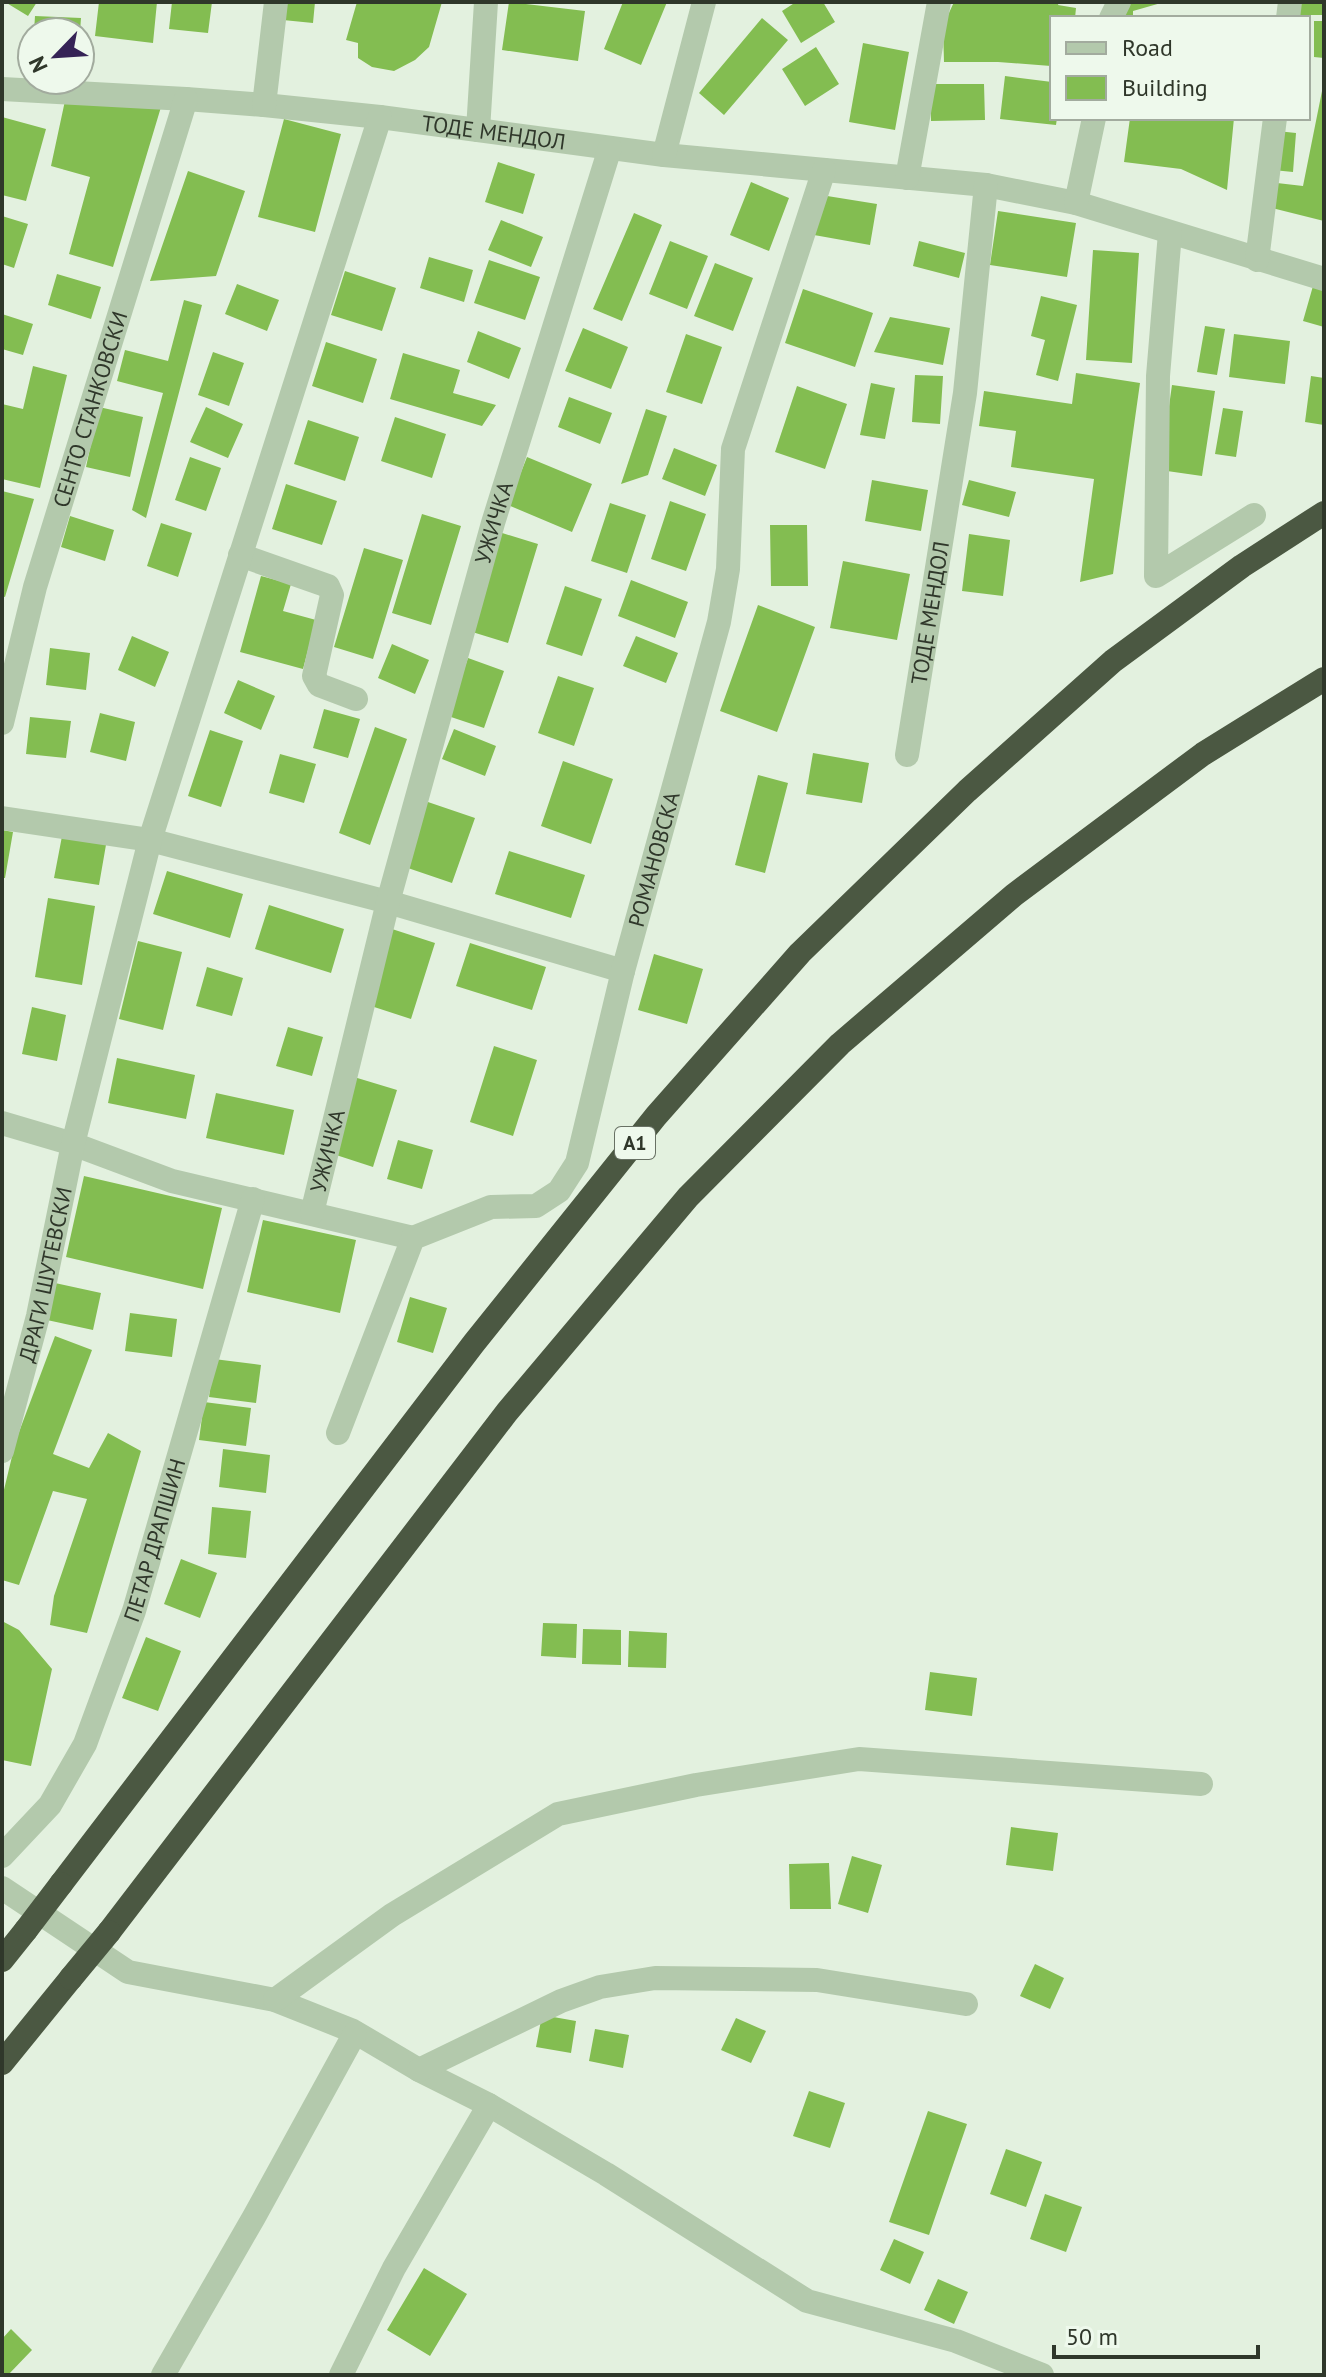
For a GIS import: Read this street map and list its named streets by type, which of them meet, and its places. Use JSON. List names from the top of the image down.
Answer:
{
  "streets": {
    "highway": ["A1"],
    "street": [
      "ТОДЕ МЕНДОЛ",
      "СЕНТО СТАНКОВСКИ",
      "УЖИЧКА",
      "РОМАНОВСКА",
      "ДРАГИ ШУТЕВСКИ",
      "ПЕТАР ДРАПШИН"
    ]
  },
  "crossings": [
    ["ТОДЕ МЕНДОЛ", "СЕНТО СТАНКОВСКИ"],
    ["ТОДЕ МЕНДОЛ", "УЖИЧКА"],
    ["ТОДЕ МЕНДОЛ", "РОМАНОВСКА"],
    ["ТОДЕ МЕНДОЛ", "ДРАГИ ШУТЕВСКИ"]
  ],
  "legend": ["Road", "Building"],
  "scale_bar": "50 m",
  "north": "bottom left"
}
